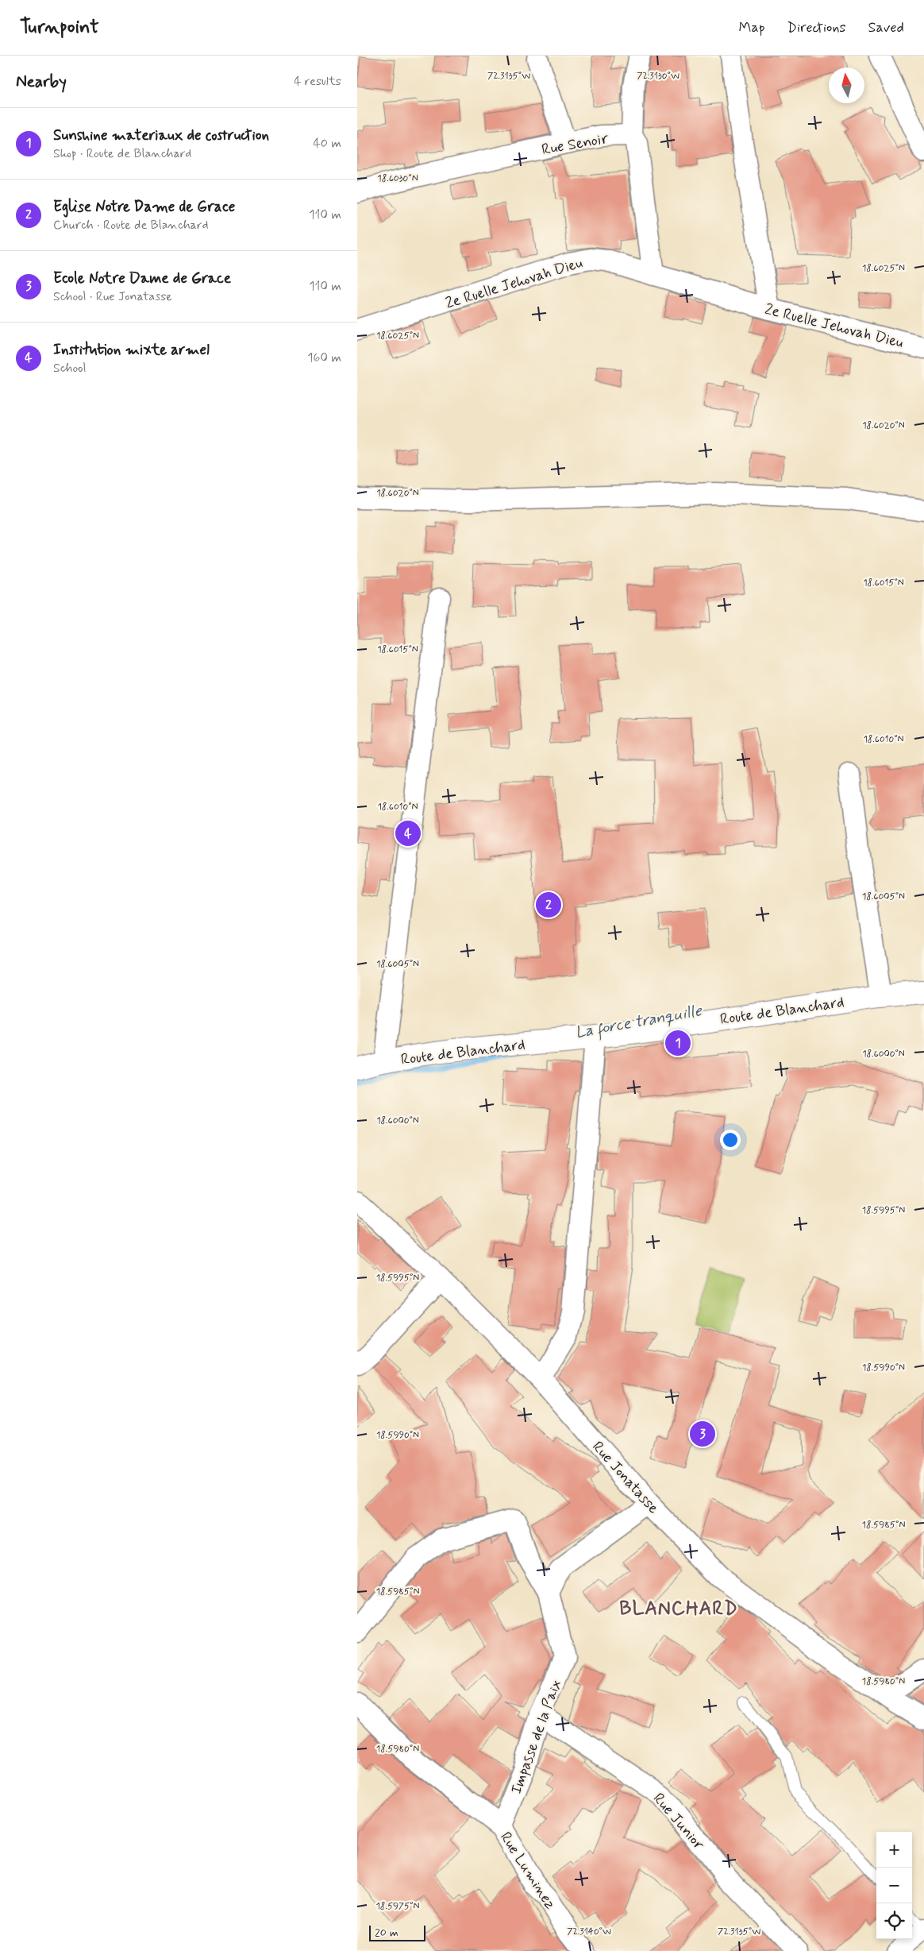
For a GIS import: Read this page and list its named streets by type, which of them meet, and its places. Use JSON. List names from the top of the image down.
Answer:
{
  "streets": {
    "street": [
      "Rue Senoir",
      "2e Ruelle Jehovah Dieu",
      "Route de Blanchard",
      "Rue Jonatasse",
      "Impasse de la Paix",
      "Rue Junior",
      "Rue Luminez"
    ]
  },
  "crossings": [
    ["Impasse de la Paix", "Rue Junior"],
    ["Impasse de la Paix", "Rue Luminez"]
  ],
  "districts": ["BLANCHARD"],
  "water": ["La force tranquille"],
  "scale_bar": "20 m",
  "north": "top",
  "page": {
    "header": "Turnpoint",
    "nav": ["Map", "Directions", "Saved"],
    "heading": ["Nearby", "4 results"],
    "list": [
      {
        "mark": "1",
        "name": "Sunshine materiaux de costruction",
        "note": "Shop · Route de Blanchard",
        "value": "40 m"
      },
      {
        "mark": "2",
        "name": "Eglise Notre Dame de Grace",
        "note": "Church · Route de Blanchard",
        "value": "110 m"
      },
      {
        "mark": "3",
        "name": "Ecole Notre Dame de Grace",
        "note": "School · Rue Jonatasse",
        "value": "110 m"
      },
      {
        "mark": "4",
        "name": "Institution mixte armel",
        "note": "School",
        "value": "160 m"
      }
    ],
    "pins": [
      "4",
      "2",
      "1",
      "3"
    ],
    "map_buttons": ["+", "−"],
    "scale": "20 m"
  },
  "coordinates": [
    "72.3135°W",
    "72.3130°W",
    "18.6030°N",
    "18.6025°N",
    "18.6020°N",
    "18.6015°N",
    "18.6010°N",
    "18.6005°N",
    "18.6000°N",
    "18.5995°N",
    "18.5990°N",
    "18.5985°N",
    "18.5980°N",
    "18.5975°N",
    "72.3140°W"
  ]
}
